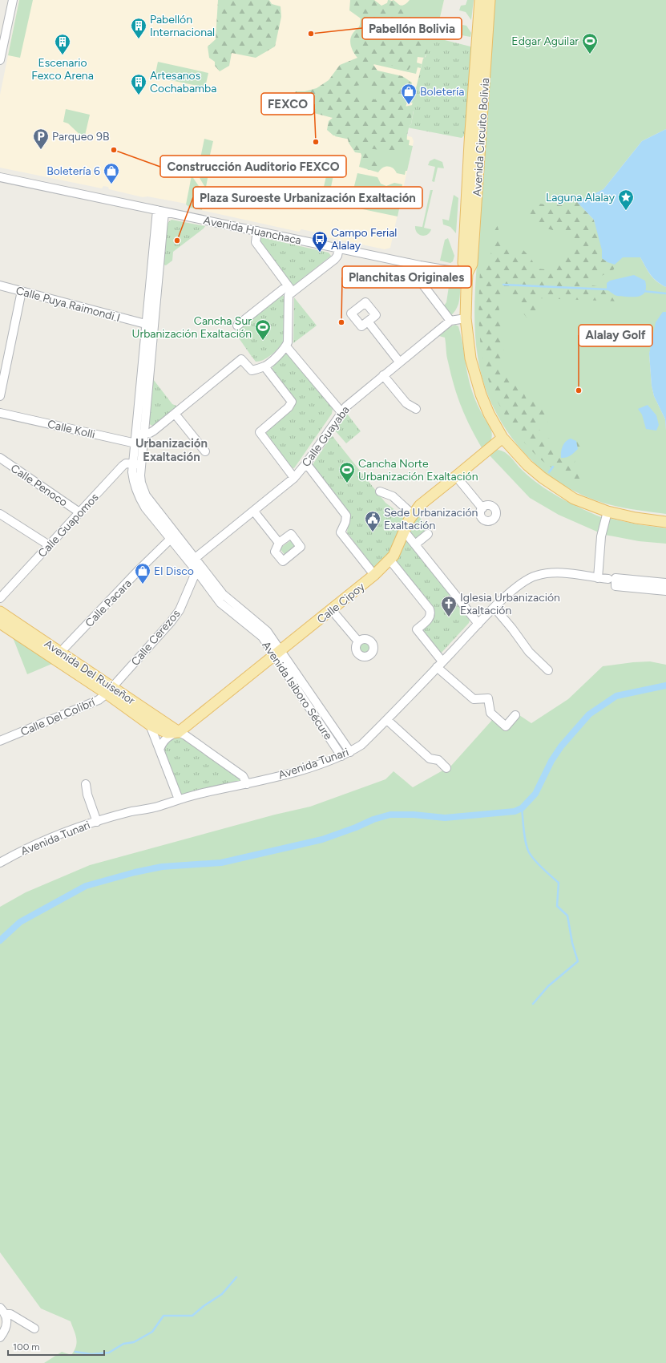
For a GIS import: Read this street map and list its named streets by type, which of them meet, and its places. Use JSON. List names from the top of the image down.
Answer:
{
  "streets": {
    "main road": ["Avenida Circuito Bolivia", "Calle Cipoy", "Avenida Del Ruiseñor"],
    "street": [
      "Avenida Huanchaca",
      "Calle Puya Raimondi I",
      "Calle Kolli",
      "Calle Guayaba",
      "Calle Penoco",
      "Calle Guapomos",
      "Calle Pacara",
      "Calle Cerezos",
      "Avenida Isiboro Sécure",
      "Calle Del Colibrí",
      "Avenida Tunari"
    ]
  },
  "crossings": [
    ["Avenida Circuito Bolivia", "Avenida Huanchaca"],
    ["Avenida Circuito Bolivia", "Calle Guayaba"],
    ["Avenida Circuito Bolivia", "Calle Cipoy"],
    ["Avenida Huanchaca", "Avenida Isiboro Sécure"],
    ["Calle Puya Raimondi I", "Avenida Isiboro Sécure"],
    ["Calle Kolli", "Avenida Isiboro Sécure"],
    ["Calle Guayaba", "Avenida Isiboro Sécure"],
    ["Calle Penoco", "Calle Guapomos"],
    ["Calle Guapomos", "Avenida Isiboro Sécure"],
    ["Calle Pacara", "Avenida Del Ruiseñor"],
    ["Calle Pacara", "Avenida Isiboro Sécure"],
    ["Calle Cipoy", "Avenida Del Ruiseñor"],
    ["Calle Cipoy", "Avenida Isiboro Sécure"],
    ["Calle Cerezos", "Avenida Del Ruiseñor"],
    ["Calle Cerezos", "Avenida Isiboro Sécure"],
    ["Calle Cerezos", "Calle Del Colibrí"],
    ["Avenida Del Ruiseñor", "Calle Del Colibrí"],
    ["Avenida Del Ruiseñor", "Avenida Tunari"],
    ["Avenida Isiboro Sécure", "Avenida Tunari"]
  ],
  "districts": ["Urbanización Exaltación"],
  "places": {
    "other": [
      "Pabellón Bolivia",
      "FEXCO",
      "Construcción Auditorio FEXCO",
      "Plaza Suroeste Urbanización Exaltación",
      "Planchitas Originales",
      "Alalay Golf"
    ],
    "building": ["Pabellón Internacional", "Escenario Fexco Arena", "Artesanos Cochabamba"],
    "sports": ["Edgar Aguilar", "Cancha Sur Urbanización Exaltación", "Cancha Norte Urbanización Exaltación"],
    "shop": ["Boletería", "Boletería 6", "El Disco"],
    "parking": ["Parqueo 9B"],
    "place": ["Laguna Alalay"],
    "bus stop": ["Campo Ferial Alalay"],
    "public building": ["Sede Urbanización Exaltación"],
    "church": ["Iglesia Urbanización Exaltación"]
  },
  "scale_bar": "100 m"
}
